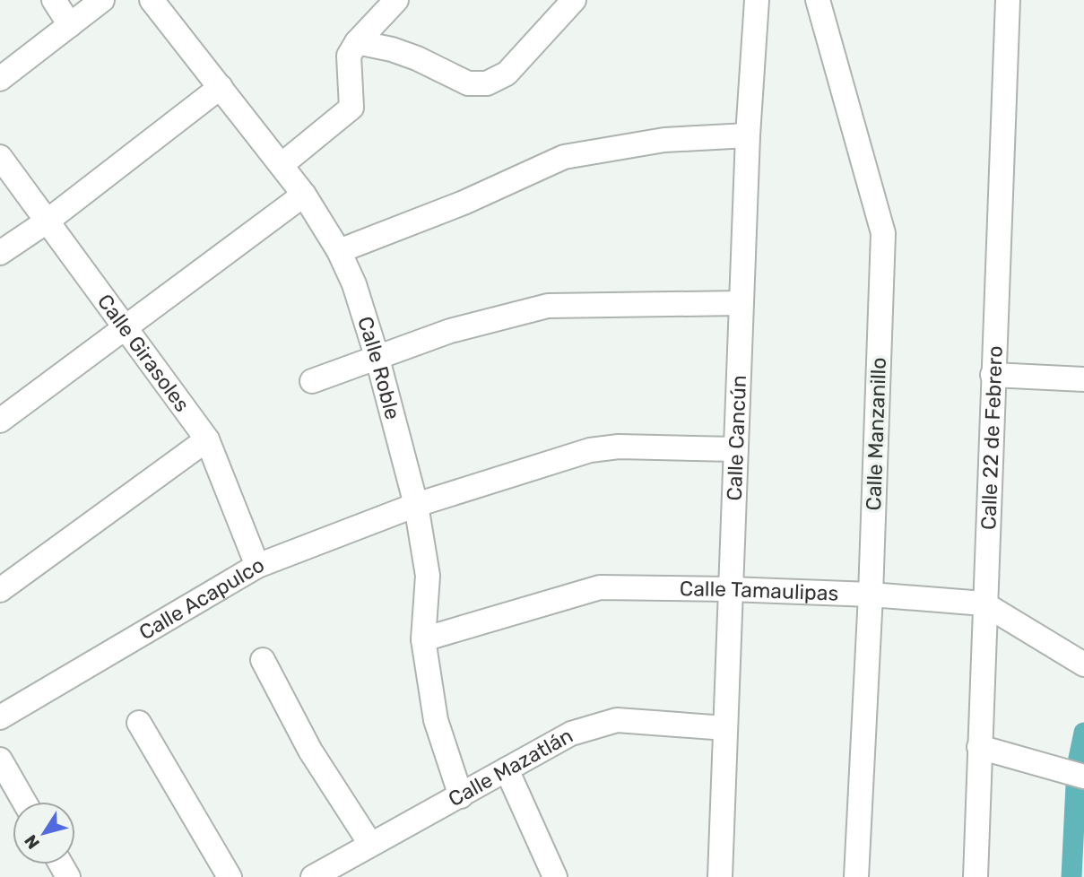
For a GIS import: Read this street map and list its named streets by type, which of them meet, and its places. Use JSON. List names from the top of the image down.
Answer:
{
  "streets": {
    "street": [
      "Calle Girasoles",
      "Calle Roble",
      "Calle Manzanillo",
      "Calle Cancún",
      "Calle 22 de Febrero",
      "Calle Tamaulipas",
      "Calle Acapulco",
      "Calle Mazatlán"
    ]
  },
  "crossings": [
    ["Calle Girasoles", "Calle Acapulco"],
    ["Calle Roble", "Calle Tamaulipas"],
    ["Calle Roble", "Calle Acapulco"],
    ["Calle Roble", "Calle Mazatlán"],
    ["Calle Manzanillo", "Calle Tamaulipas"],
    ["Calle Cancún", "Calle Tamaulipas"],
    ["Calle Cancún", "Calle Acapulco"],
    ["Calle Cancún", "Calle Mazatlán"],
    ["Calle 22 de Febrero", "Calle Tamaulipas"]
  ],
  "north": "bottom left"
}
